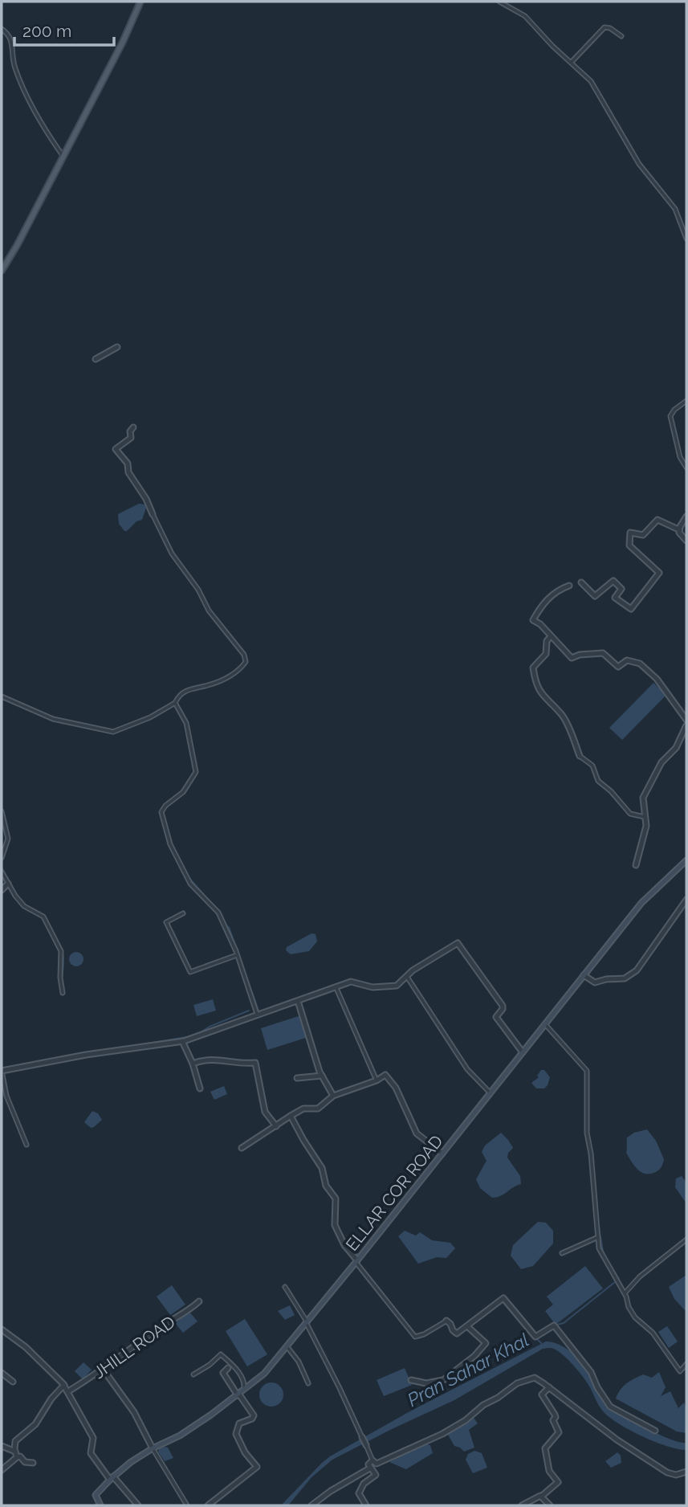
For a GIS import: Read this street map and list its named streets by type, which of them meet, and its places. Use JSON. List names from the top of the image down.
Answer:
{
  "streets": {
    "main road": ["ELLAR COR ROAD"],
    "street": ["JHILL ROAD"]
  },
  "water": ["Pran Sahar Khal"],
  "scale_bar": "200 m"
}
